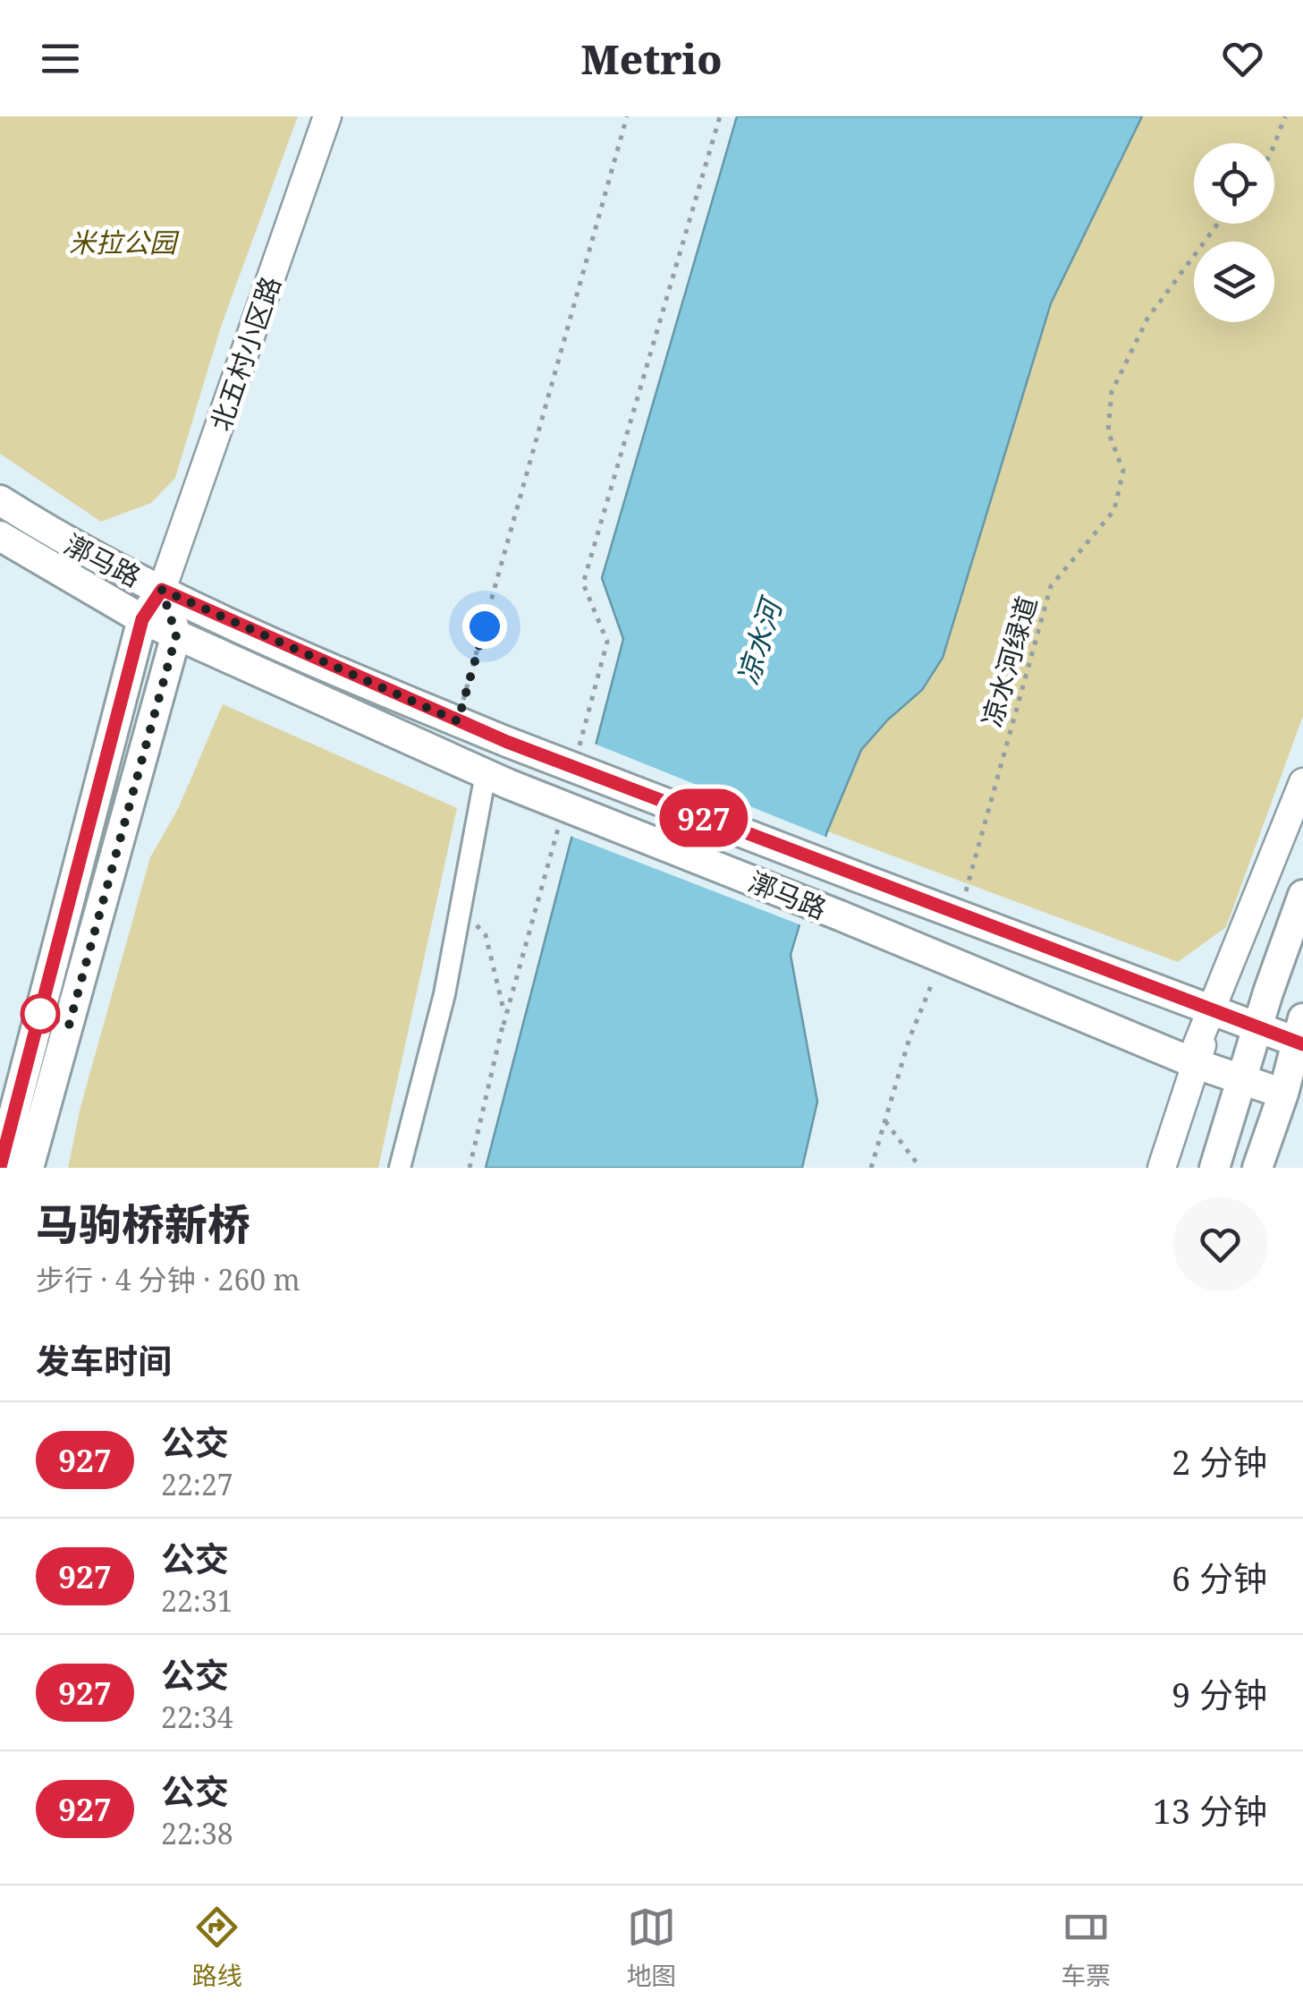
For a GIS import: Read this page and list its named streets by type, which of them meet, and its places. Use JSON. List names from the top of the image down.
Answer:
{
  "streets": {
    "main road": ["漷马路"],
    "street": ["北五村小区路"],
    "path": ["凉水河绿道"]
  },
  "crossings": [
    ["北五村小区路", "漷马路"],
    ["漷马路", "凉水河绿道"]
  ],
  "water": ["凉水河"],
  "parks": ["米拉公园"],
  "lines": ["bus line 927"],
  "page": {
    "header": "Metrio",
    "on_map": "927",
    "heading": [
      ["马驹桥新桥", "步行 · 4 分钟 · 260 m"],
      "发车时间"
    ],
    "list": [
      {
        "mark": "927",
        "name": "公交",
        "note": "22:27",
        "value": "2 分钟"
      },
      {
        "mark": "927",
        "name": "公交",
        "note": "22:31",
        "value": "6 分钟"
      },
      {
        "mark": "927",
        "name": "公交",
        "note": "22:34",
        "value": "9 分钟"
      },
      {
        "mark": "927",
        "name": "公交",
        "note": "22:38",
        "value": "13 分钟"
      }
    ],
    "tabs": ["路线", "地图", "车票"]
  }
}
